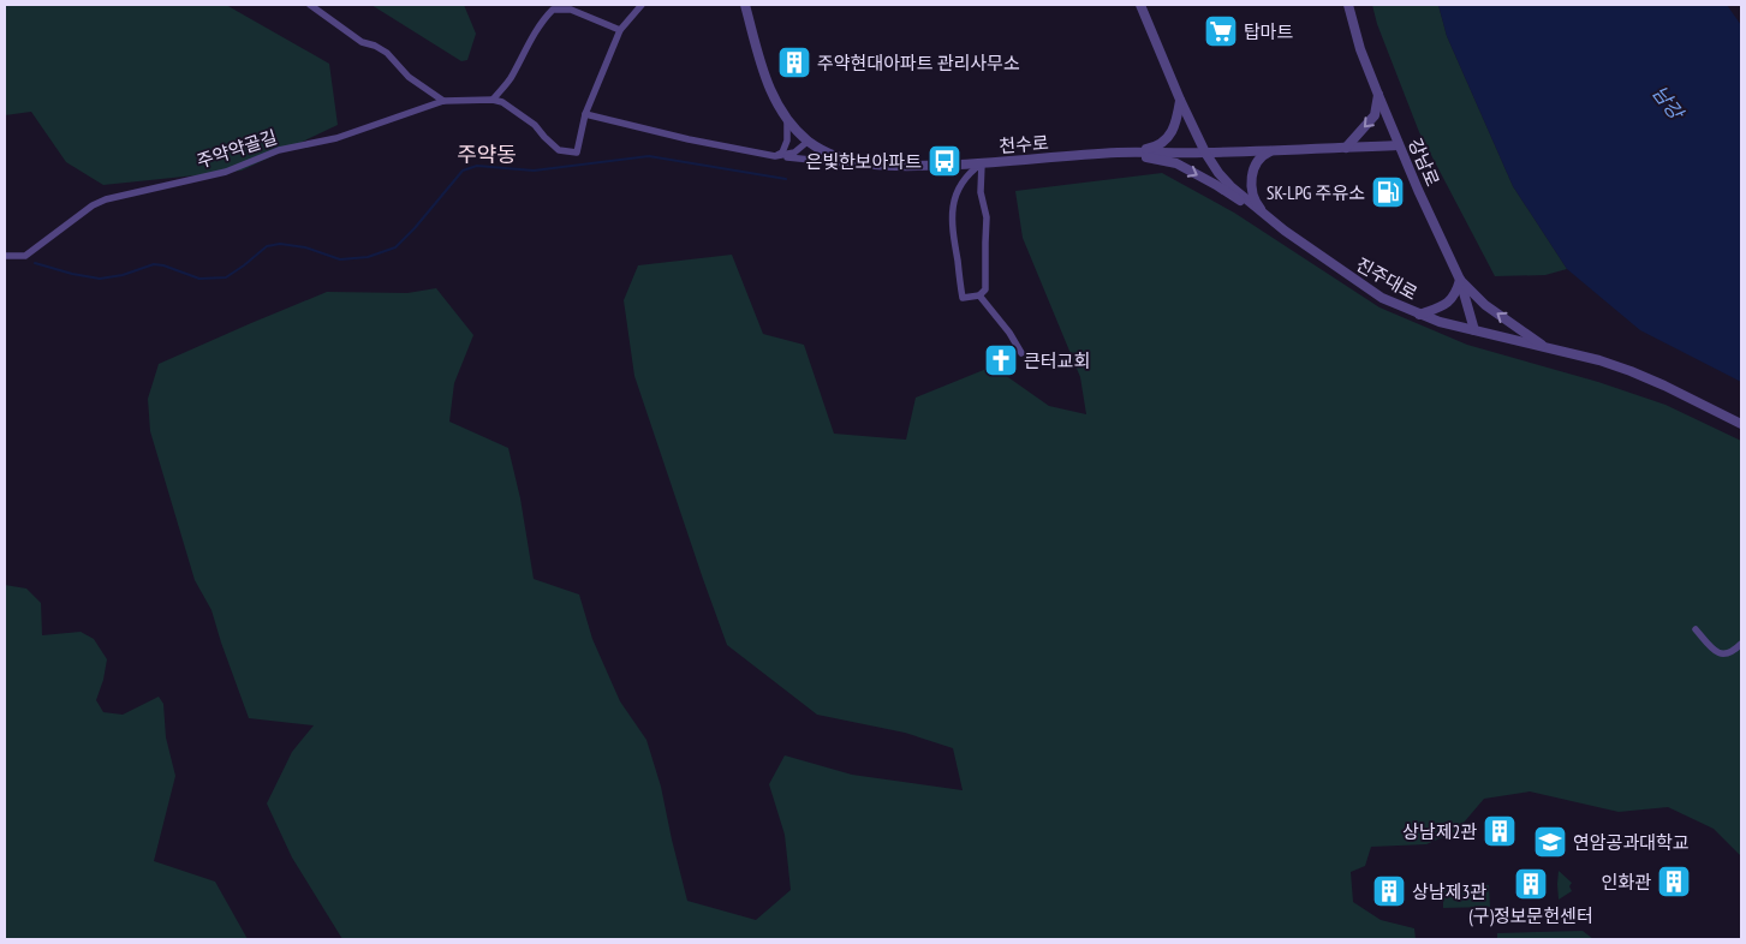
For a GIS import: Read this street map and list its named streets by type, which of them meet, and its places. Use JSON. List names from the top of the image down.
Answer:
{
  "streets": {
    "street": [
      "천수로",
      "주약약골길",
      "강남로",
      "진주대로"
    ]
  },
  "crossings": [
    ["천수로", "강남로"],
    ["천수로", "진주대로"],
    ["강남로", "진주대로"]
  ],
  "districts": ["주약동"],
  "water": ["남강"],
  "places": {
    "supermarket": ["탑마트"],
    "building": [
      "주약현대아파트 관리사무소",
      "상남제2관",
      "인화관",
      "(구)정보문헌센터",
      "상남제3관"
    ],
    "bus stop": ["은빛한보아파트"],
    "fuel station": ["SK-LPG 주유소"],
    "church": ["큰터교회"],
    "school or university": ["연암공과대학교"]
  }
}
